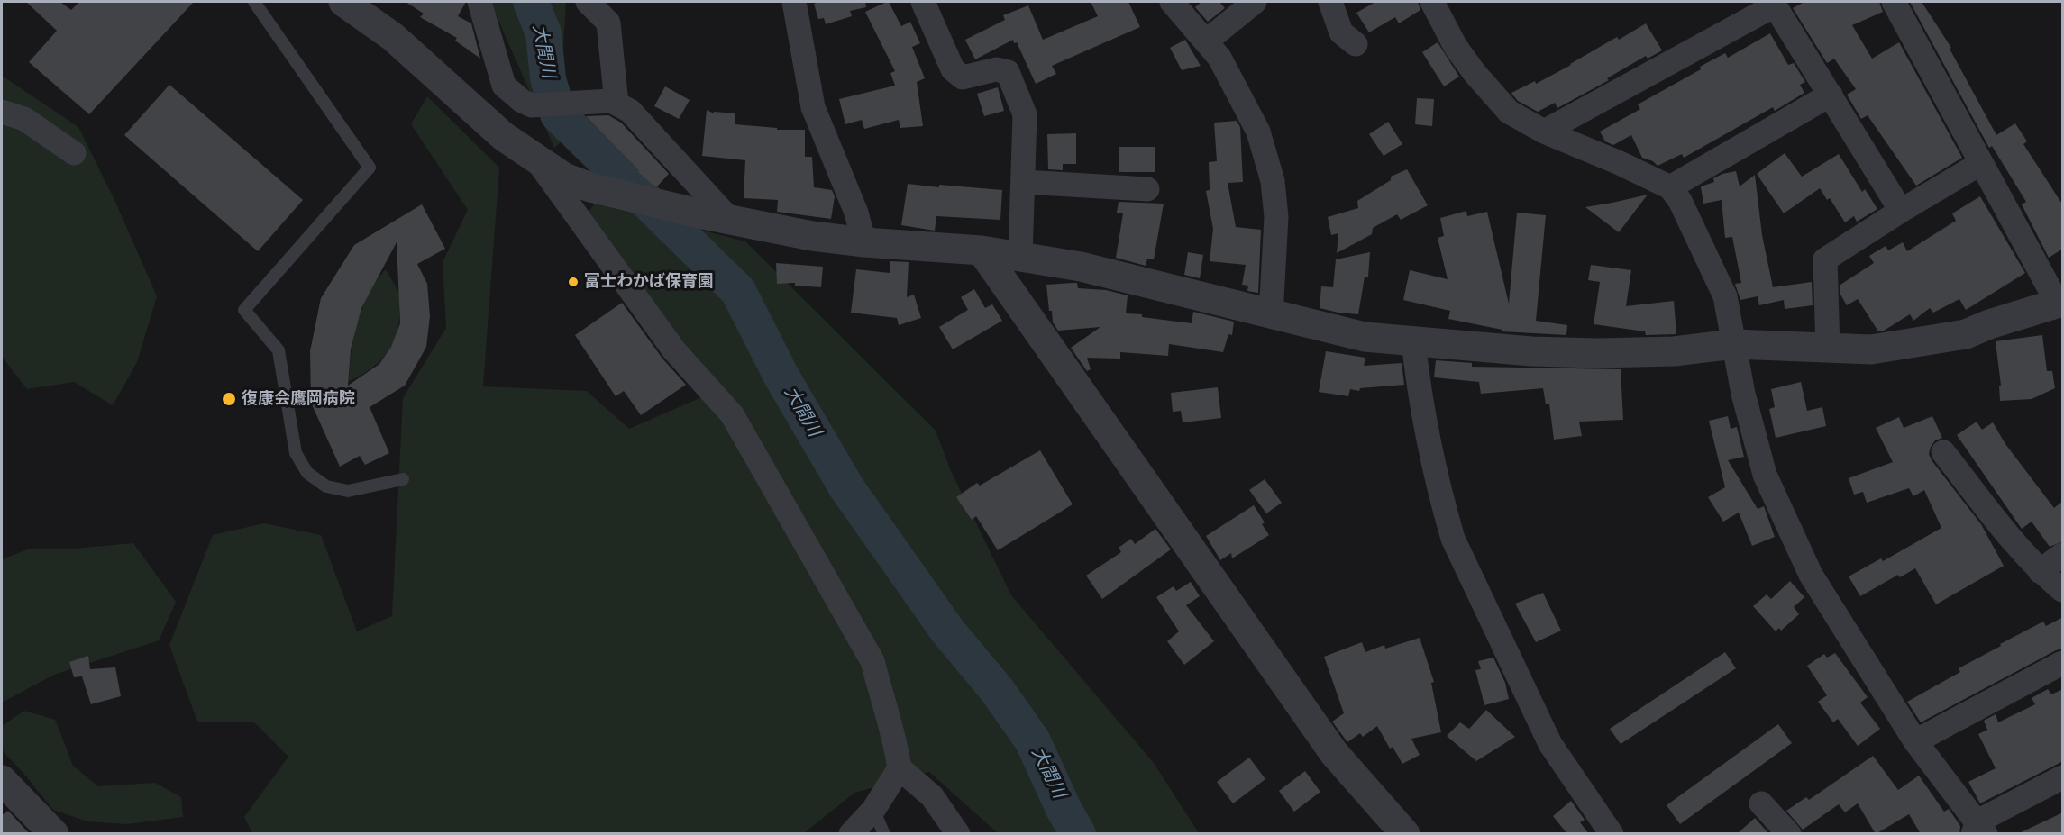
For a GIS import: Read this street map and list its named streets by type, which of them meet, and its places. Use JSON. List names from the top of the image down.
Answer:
{
  "water": ["大間川"],
  "places": ["富士わかば保育園", "復康会鷹岡病院"]
}
